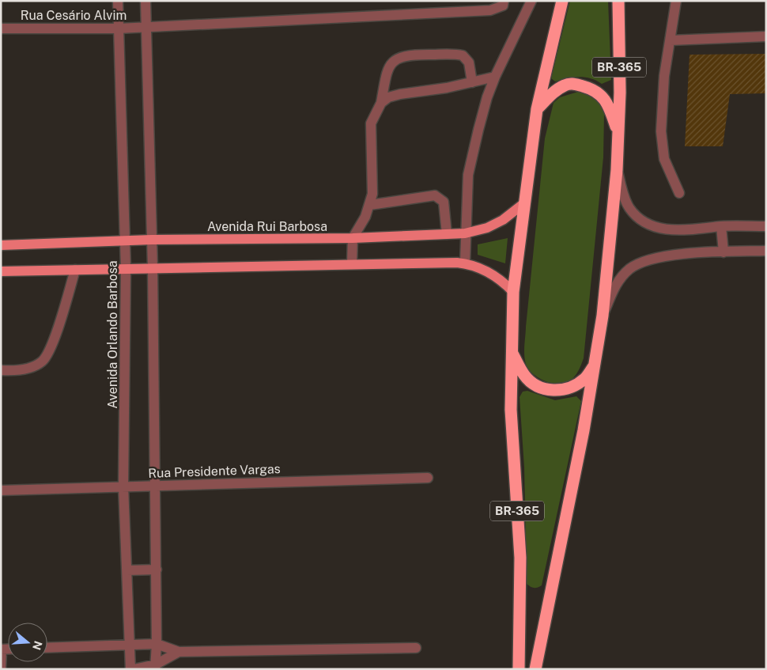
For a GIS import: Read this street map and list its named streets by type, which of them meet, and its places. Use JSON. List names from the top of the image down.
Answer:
{
  "streets": {
    "highway": ["BR-365"],
    "main road": ["Avenida Rui Barbosa"],
    "street": ["Rua Cesário Alvim", "Avenida Orlando Barbosa", "Rua Presidente Vargas"]
  },
  "crossings": [
    ["Rua Cesário Alvim", "Avenida Orlando Barbosa"],
    ["BR-365", "Avenida Rui Barbosa"],
    ["Avenida Rui Barbosa", "Avenida Orlando Barbosa"],
    ["Avenida Orlando Barbosa", "Rua Presidente Vargas"]
  ],
  "north": "right"
}
